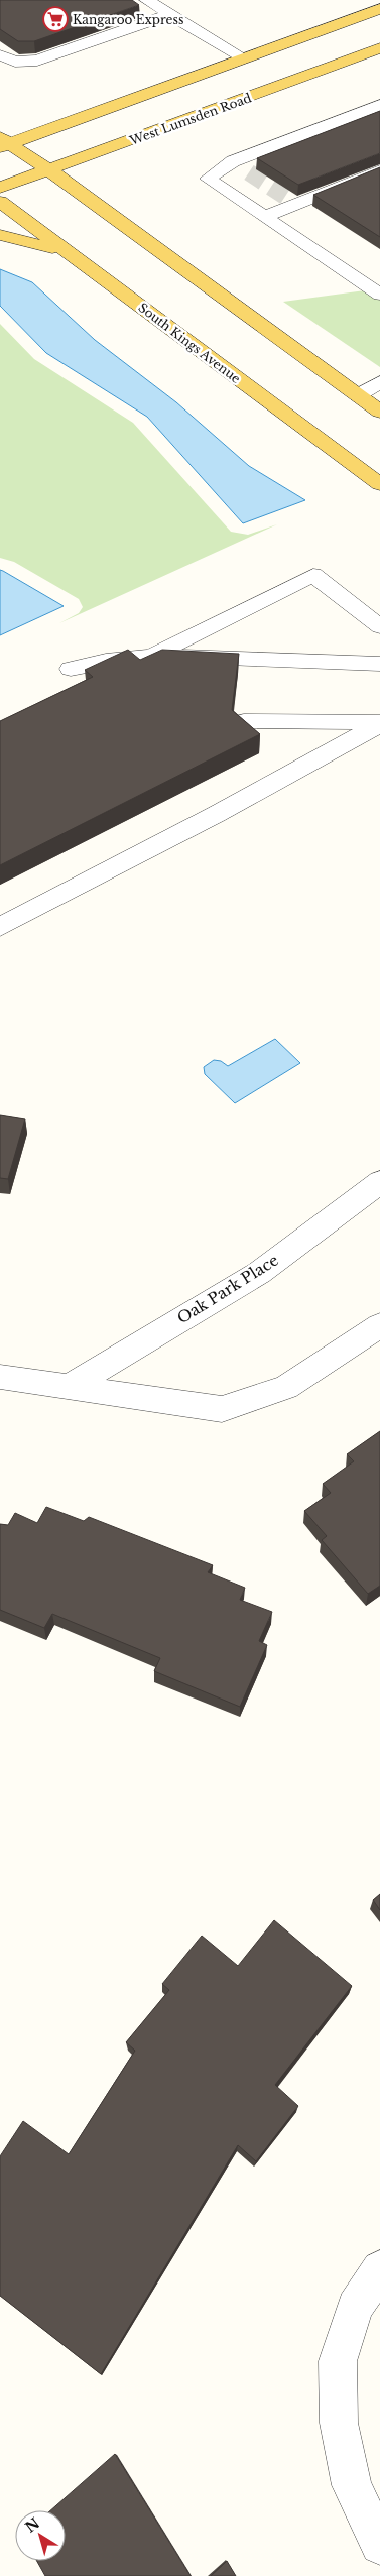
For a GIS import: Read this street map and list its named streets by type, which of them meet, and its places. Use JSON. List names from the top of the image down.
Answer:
{
  "streets": {
    "main road": ["West Lumsden Road", "South Kings Avenue"],
    "street": ["Oak Park Place"]
  },
  "places": {
    "supermarket": ["Kangaroo Express"]
  },
  "north": "top left"
}
